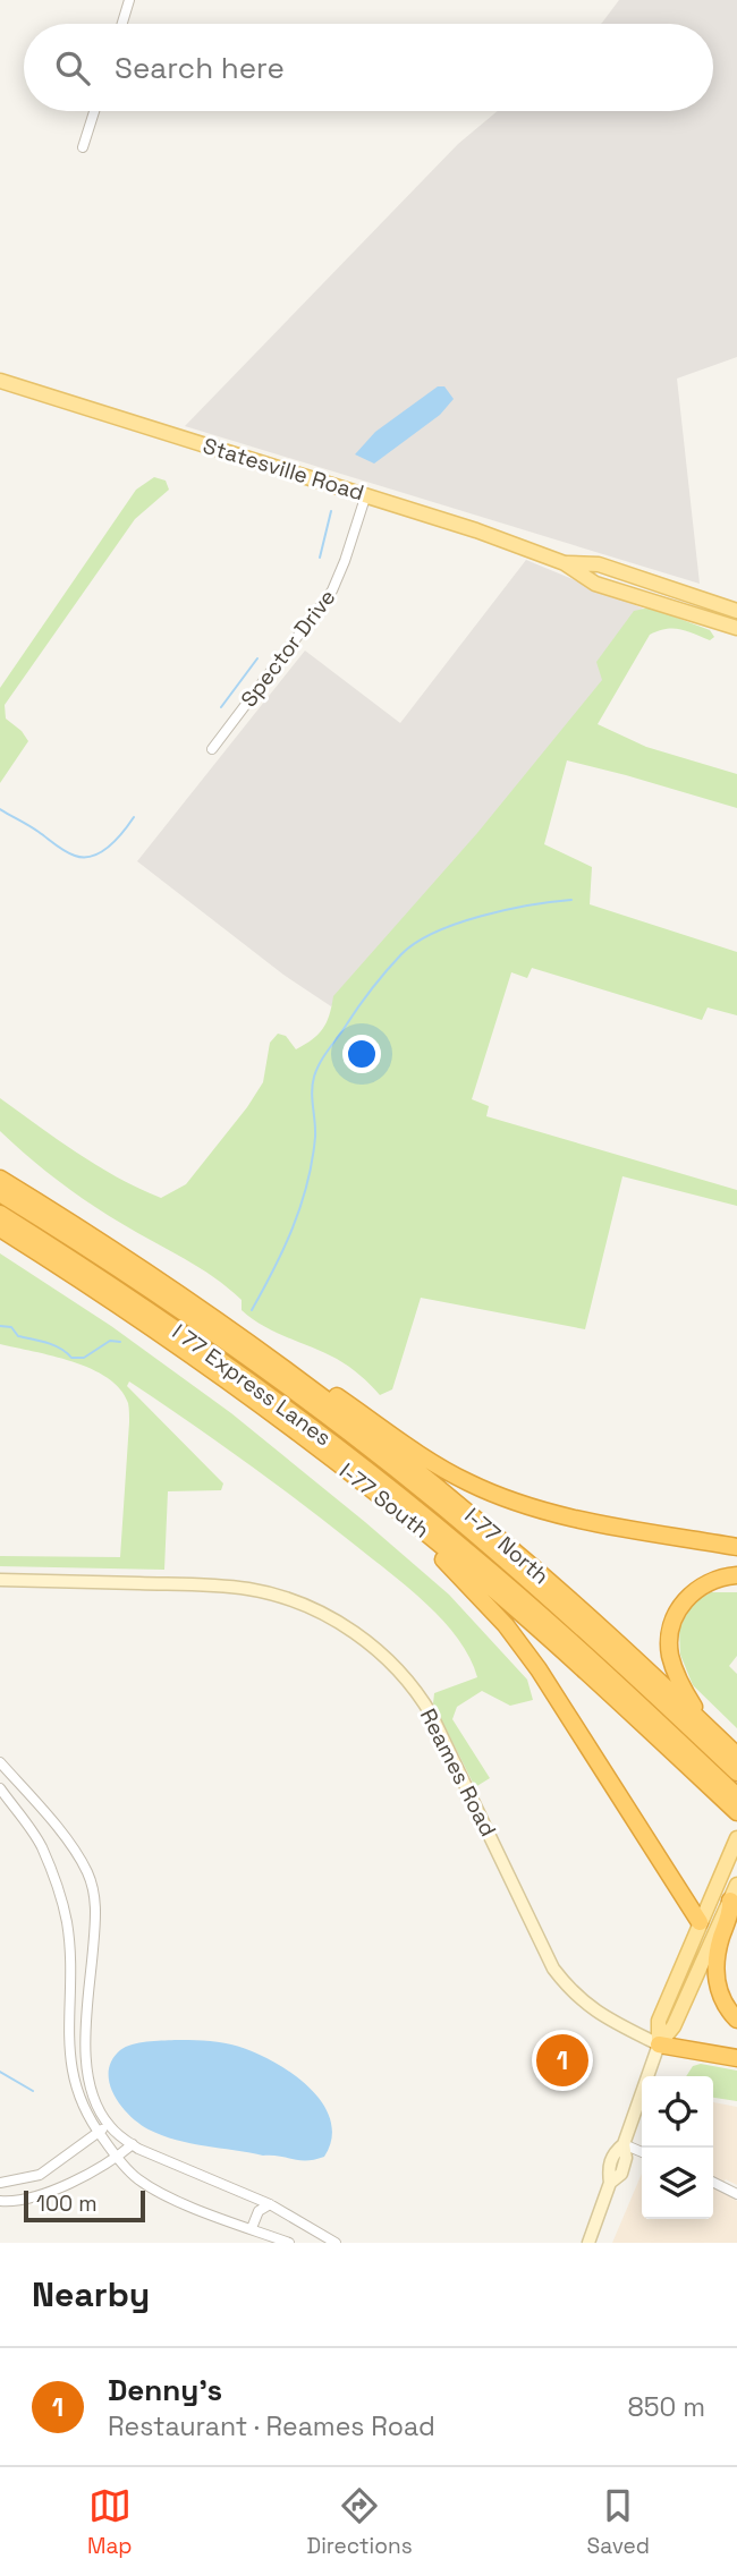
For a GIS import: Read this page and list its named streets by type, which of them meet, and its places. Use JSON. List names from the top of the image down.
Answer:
{
  "streets": {
    "highway": ["I 77 Express Lanes", "I-77 South", "I-77 North"],
    "main road": ["Statesville Road", "Reames Road"],
    "street": ["Spector Drive"]
  },
  "crossings": [
    ["Statesville Road", "Spector Drive"]
  ],
  "scale_bar": "100 m",
  "page": {
    "search": "Search here",
    "pins": "1",
    "scale": "100 m",
    "heading": "Nearby",
    "list": [
      {
        "mark": "1",
        "name": "Denny's",
        "note": "Restaurant · Reames Road",
        "value": "850 m"
      }
    ],
    "nav": ["Map", "Directions", "Saved"]
  }
}
